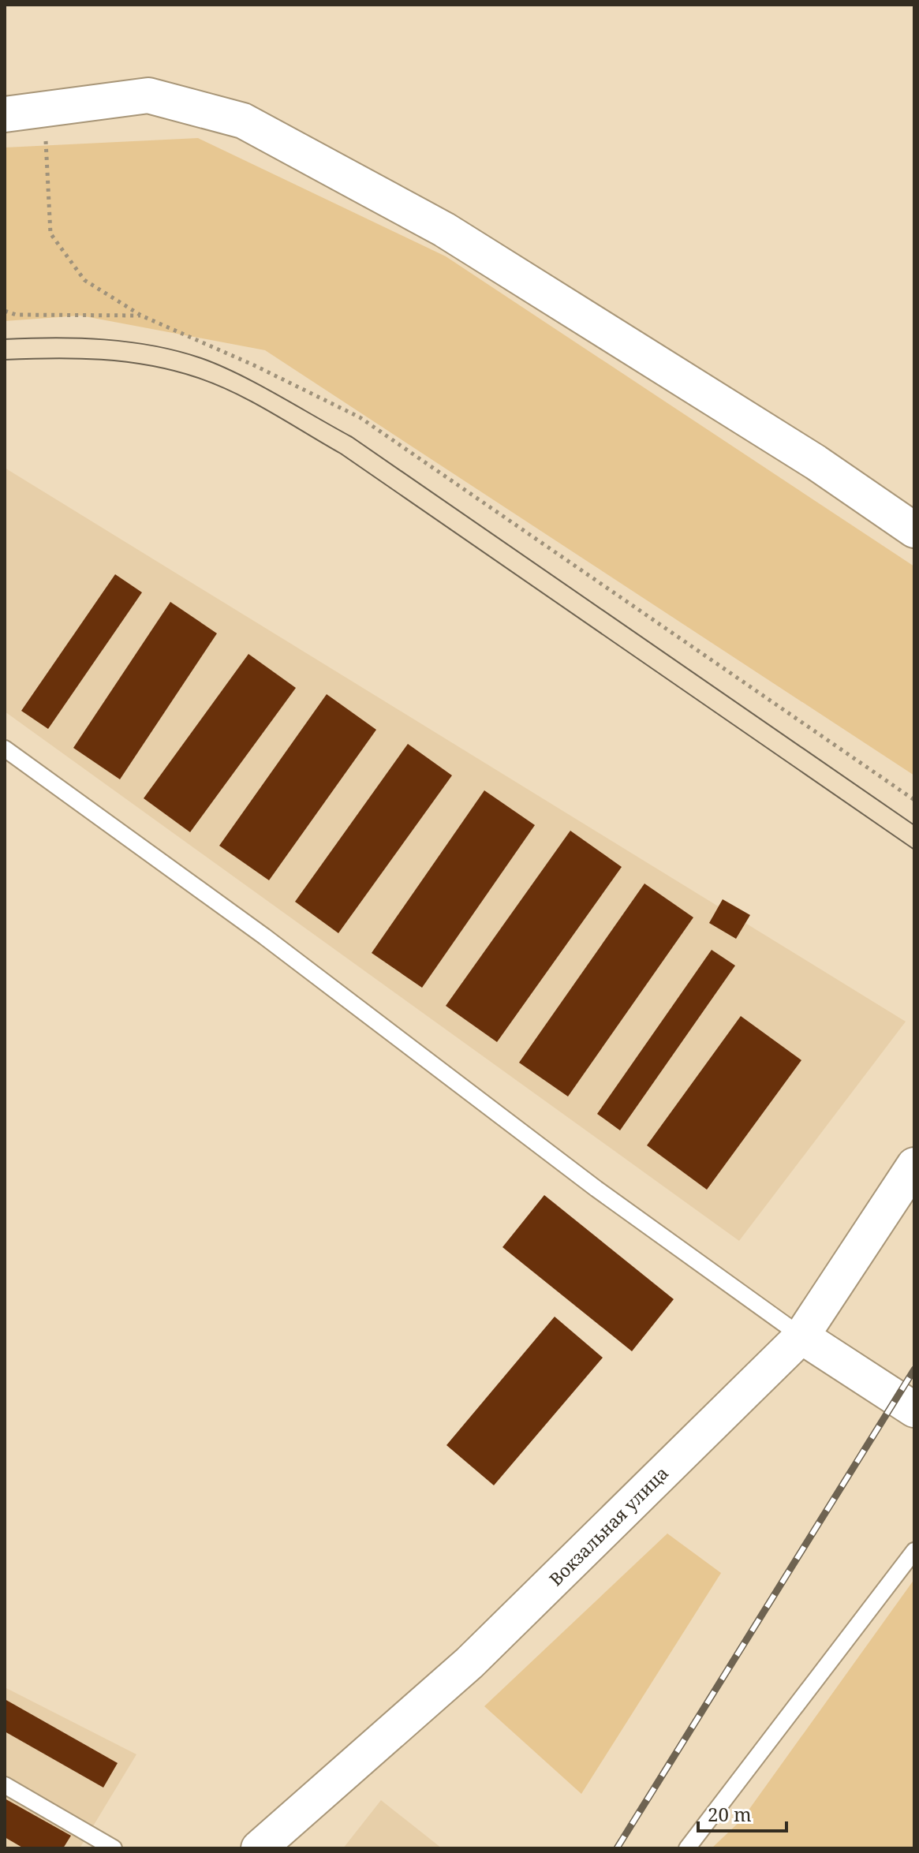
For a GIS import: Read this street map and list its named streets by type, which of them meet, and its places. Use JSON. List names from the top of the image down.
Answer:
{
  "streets": {
    "street": ["Вокзальная улица"]
  },
  "scale_bar": "20 m"
}
